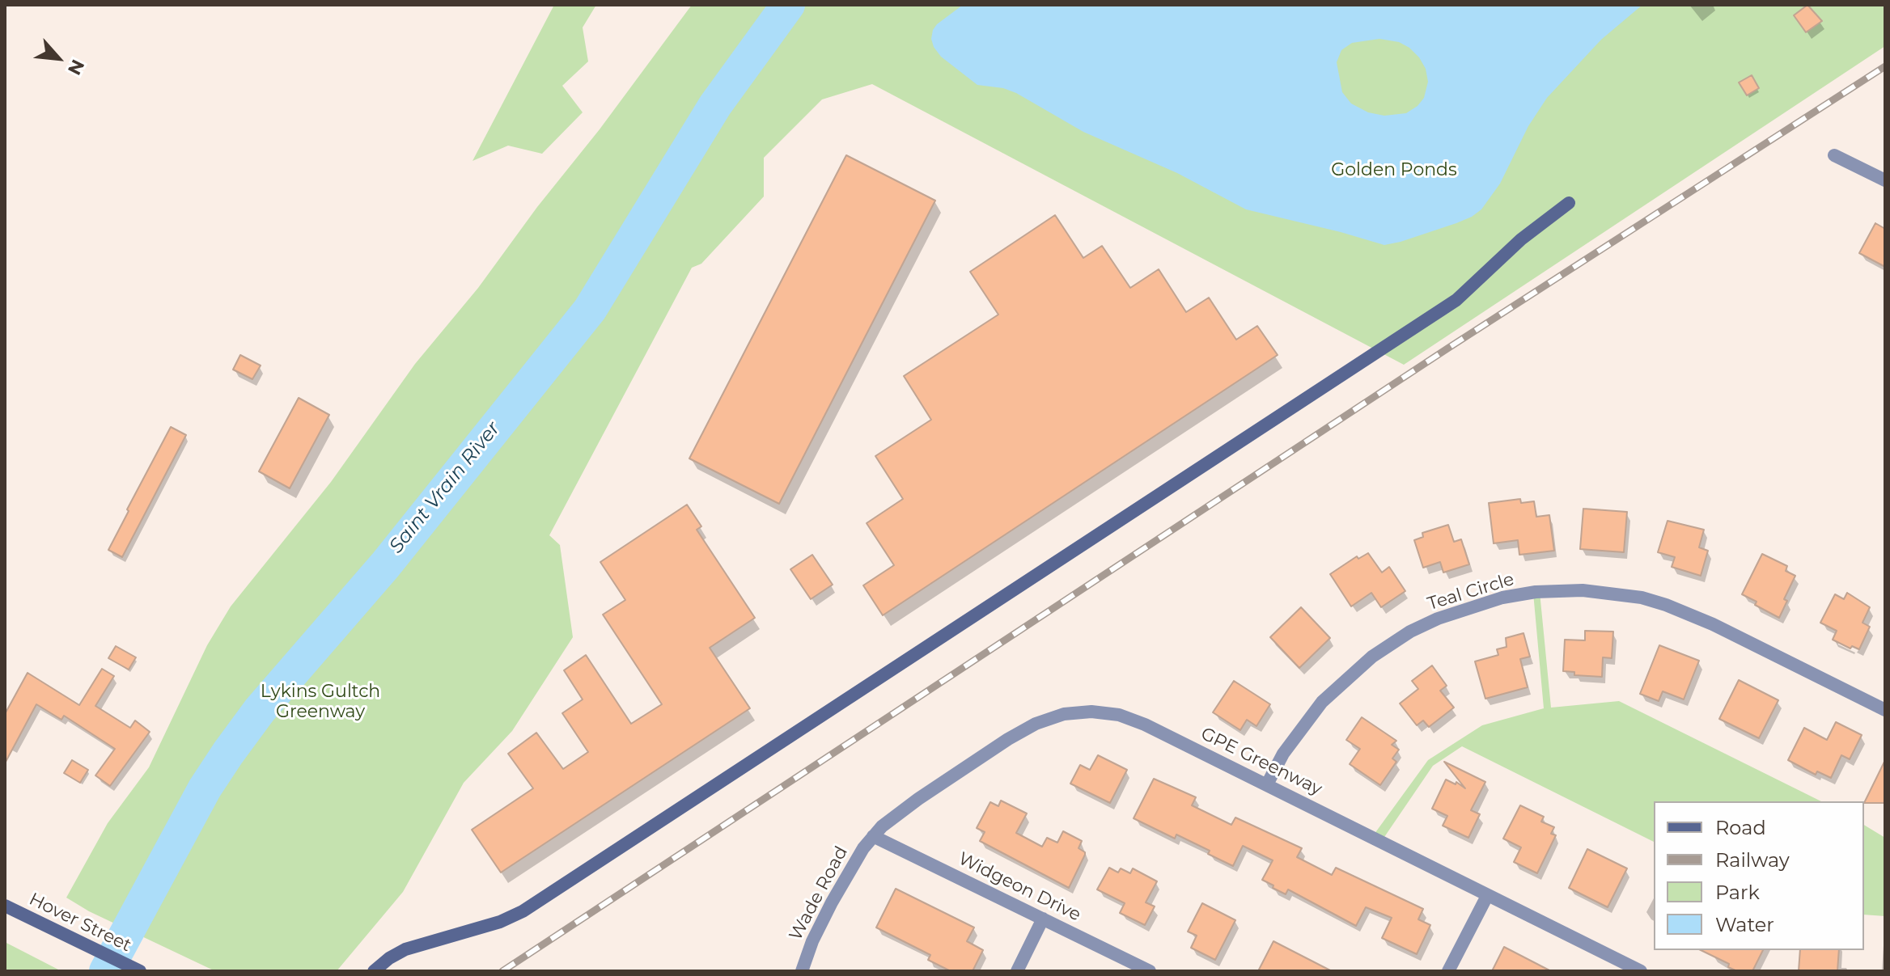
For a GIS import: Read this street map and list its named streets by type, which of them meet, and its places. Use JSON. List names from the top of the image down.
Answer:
{
  "streets": {
    "street": [
      "Teal Circle",
      "GPE Greenway",
      "Widgeon Drive",
      "Wade Road",
      "Hover Street"
    ]
  },
  "crossings": [
    ["Teal Circle", "GPE Greenway"],
    ["GPE Greenway", "Widgeon Drive"],
    ["GPE Greenway", "Wade Road"],
    ["Widgeon Drive", "Wade Road"]
  ],
  "water": ["Saint Vrain River"],
  "parks": ["Golden Ponds", "Lykins Gultch Greenway"],
  "legend": [
    "Road",
    "Railway",
    "Park",
    "Water"
  ],
  "north": "bottom right"
}
